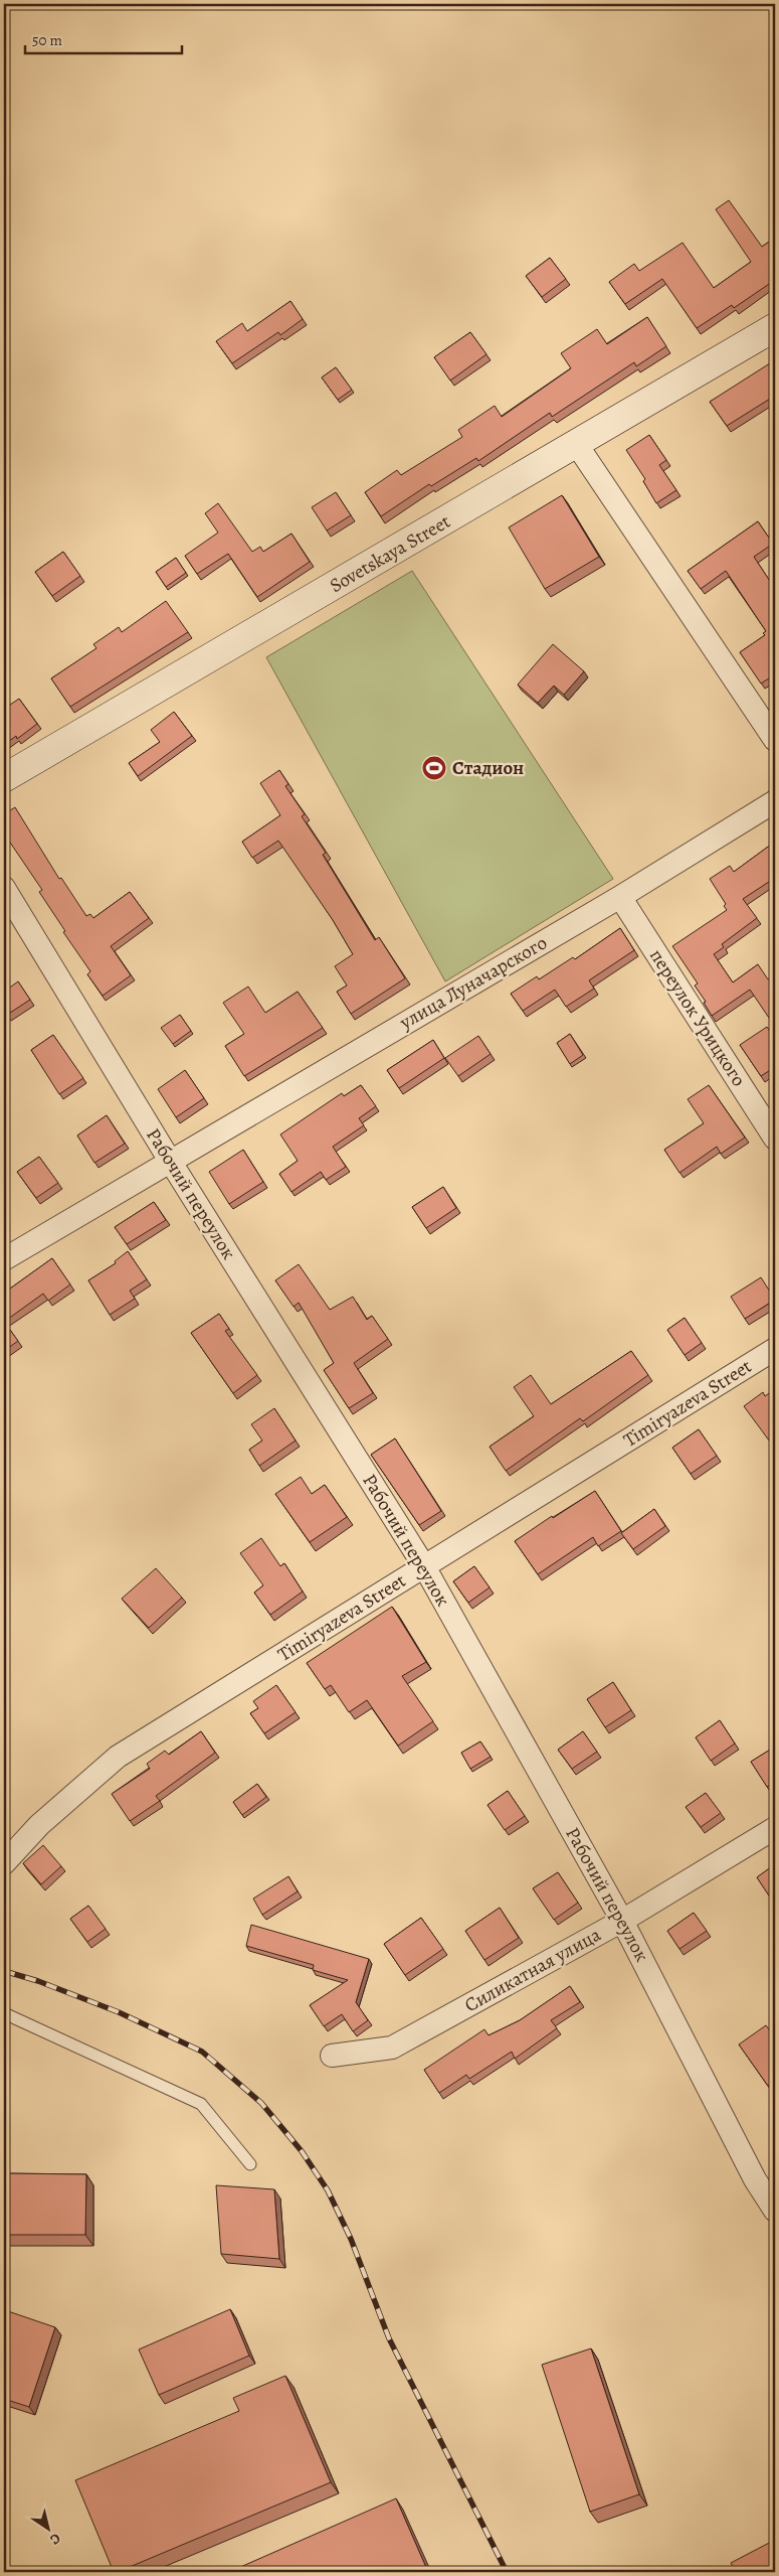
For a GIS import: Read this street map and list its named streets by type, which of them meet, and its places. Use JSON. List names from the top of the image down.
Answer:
{
  "streets": {
    "main road": ["Sovetskaya Street"],
    "street": [
      "улица Луначарского",
      "переулок Урицкого",
      "Рабочий переулок",
      "Timiryazeva Street",
      "Силикатная улица"
    ]
  },
  "crossings": [
    ["улица Луначарского", "переулок Урицкого"],
    ["улица Луначарского", "Рабочий переулок"],
    ["Рабочий переулок", "Timiryazeva Street"],
    ["Рабочий переулок", "Силикатная улица"]
  ],
  "places": {
    "sports": ["Стадион"]
  },
  "scale_bar": "50 m",
  "north": "bottom right"
}
